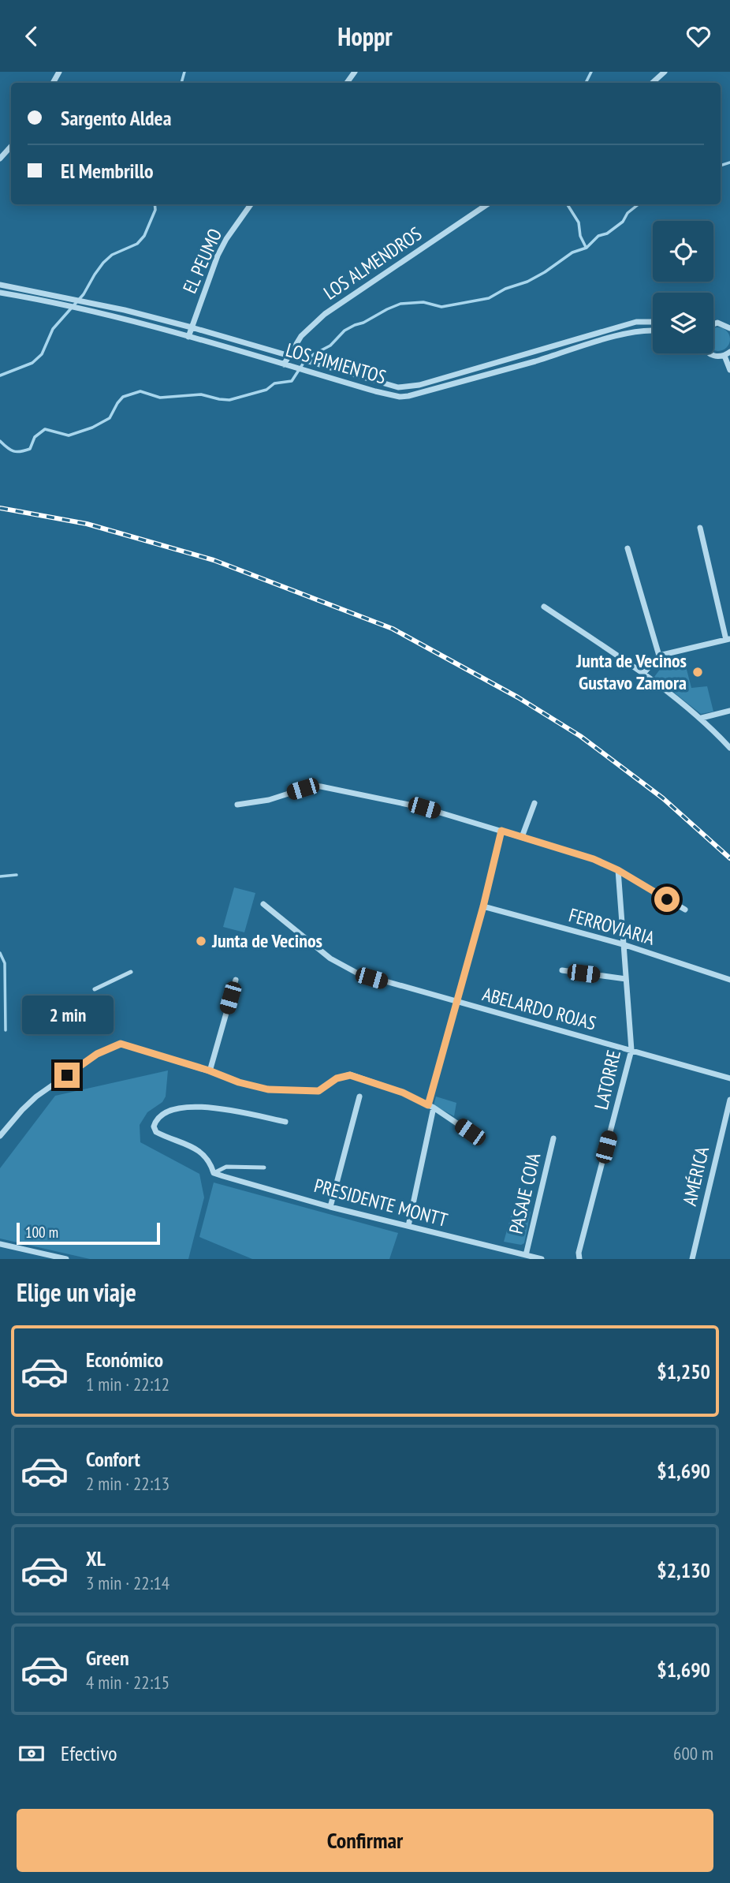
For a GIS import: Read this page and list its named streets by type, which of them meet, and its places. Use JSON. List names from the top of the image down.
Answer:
{
  "streets": {
    "street": [
      "EL PEUMO",
      "LOS ALMENDROS",
      "LOS PIMIENTOS",
      "FERROVIARIA",
      "ABELARDO ROJAS",
      "LATORRE",
      "AMÉRICA",
      "PASAJE COIA",
      "PRESIDENTE MONTT"
    ]
  },
  "crossings": [
    ["EL PEUMO", "LOS PIMIENTOS"],
    ["LOS ALMENDROS", "LOS PIMIENTOS"],
    ["FERROVIARIA", "LATORRE"],
    ["ABELARDO ROJAS", "LATORRE"],
    ["PASAJE COIA", "PRESIDENTE MONTT"]
  ],
  "places": ["Junta de Vecinos Gustavo Zamora", "Junta de Vecinos"],
  "scale_bar": "100 m",
  "page": {
    "header": "Hoppr",
    "banner": ["Sargento Aldea", "El Membrillo"],
    "bubble": "2 min",
    "scale": "100 m",
    "heading": "Elige un viaje",
    "list": [
      {
        "name": "Económico",
        "note": "1 min · 22:12",
        "value": "$1,250"
      },
      {
        "name": "Confort",
        "note": "2 min · 22:13",
        "value": "$1,690"
      },
      {
        "name": "XL",
        "note": "3 min · 22:14",
        "value": "$2,130"
      },
      {
        "name": "Green",
        "note": "4 min · 22:15",
        "value": "$1,690"
      }
    ],
    "pay": ["Efectivo", "600 m"],
    "buttons": "Confirmar"
  }
}
